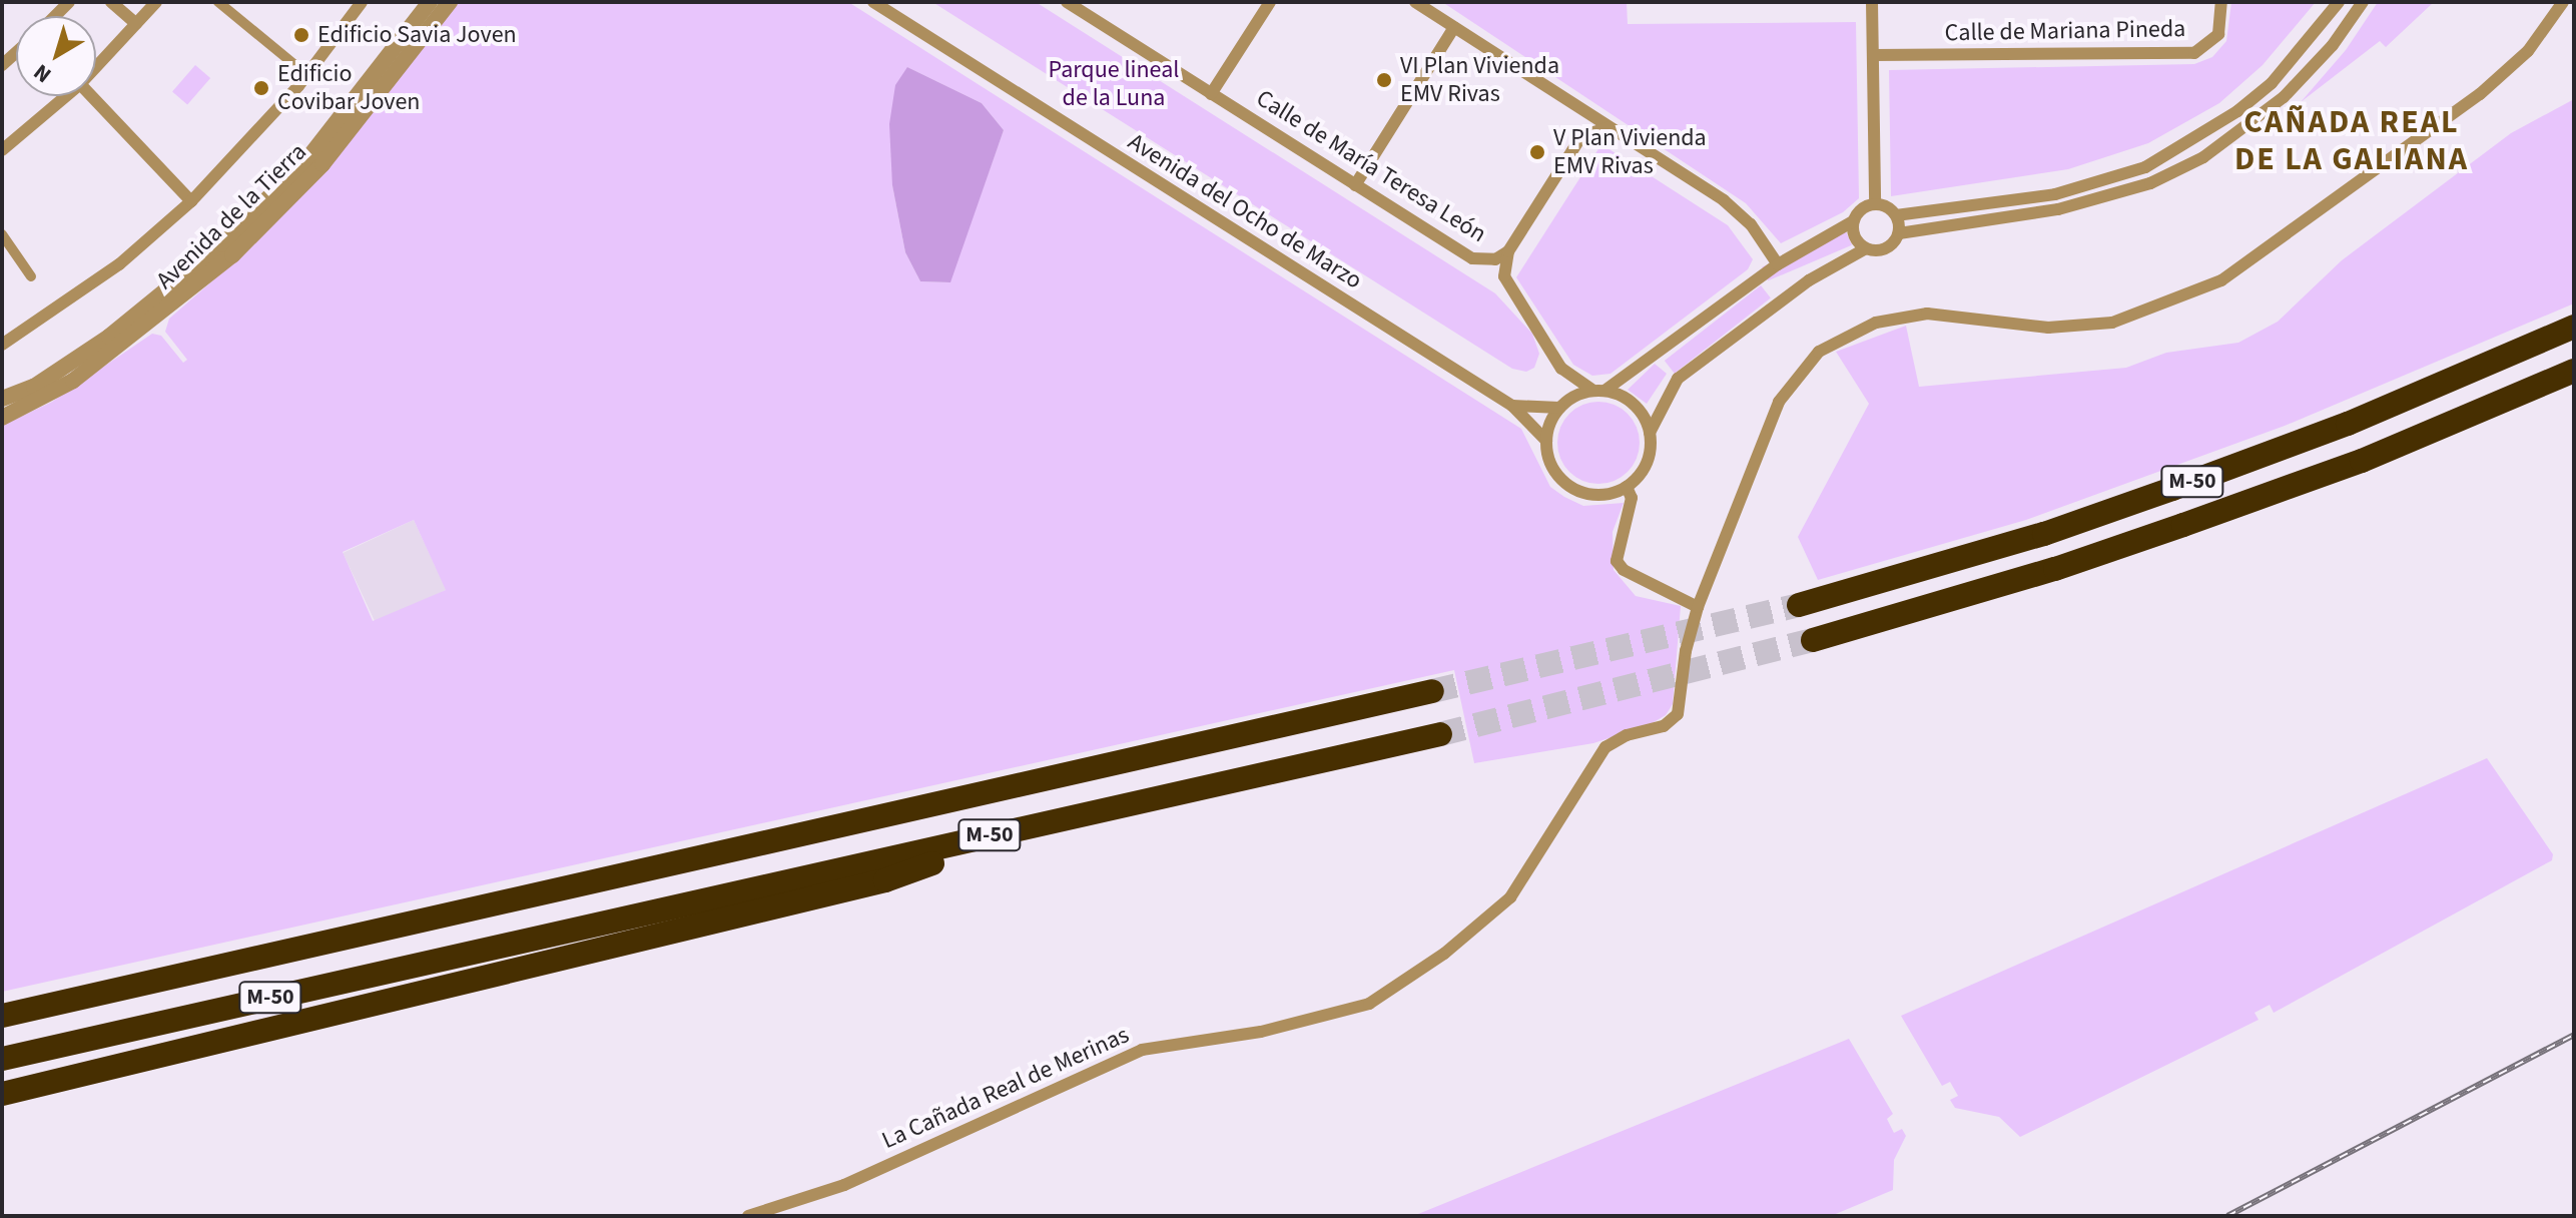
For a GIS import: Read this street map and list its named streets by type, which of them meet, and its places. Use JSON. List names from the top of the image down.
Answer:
{
  "streets": {
    "highway": ["M-50"],
    "street": [
      "Calle de Mariana Pineda",
      "Calle de María Teresa León",
      "Avenida del Ocho de Marzo",
      "Avenida de la Tierra",
      "La Cañada Real de Merinas"
    ]
  },
  "crossings": [
    ["Calle de María Teresa León", "Avenida del Ocho de Marzo"]
  ],
  "districts": ["CAÑADA REAL DE LA GALIANA"],
  "parks": ["Parque lineal de la Luna"],
  "places": [
    "Edificio Savia Joven",
    "VI Plan Vivienda EMV Rivas",
    "Edificio Covibar Joven",
    "V Plan Vivienda EMV Rivas"
  ],
  "north": "bottom left"
}
